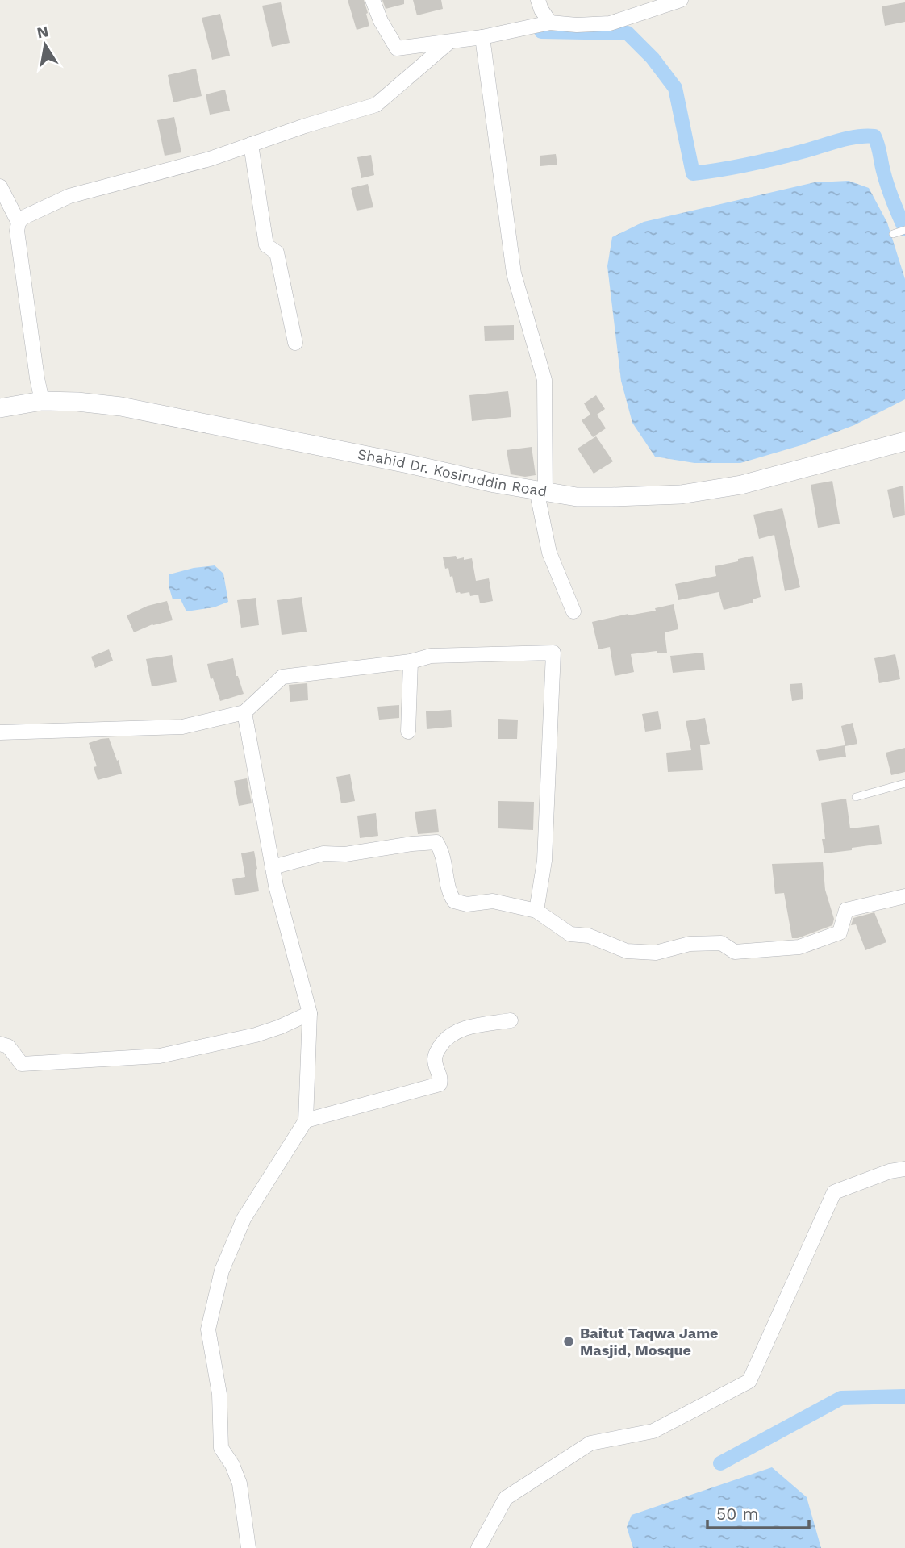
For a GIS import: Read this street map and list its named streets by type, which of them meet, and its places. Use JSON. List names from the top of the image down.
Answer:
{
  "streets": {
    "street": ["Shahid Dr. Kosiruddin Road"]
  },
  "places": ["Baitut Taqwa Jame Masjid, Mosque"],
  "scale_bar": "50 m",
  "north": "top"
}
